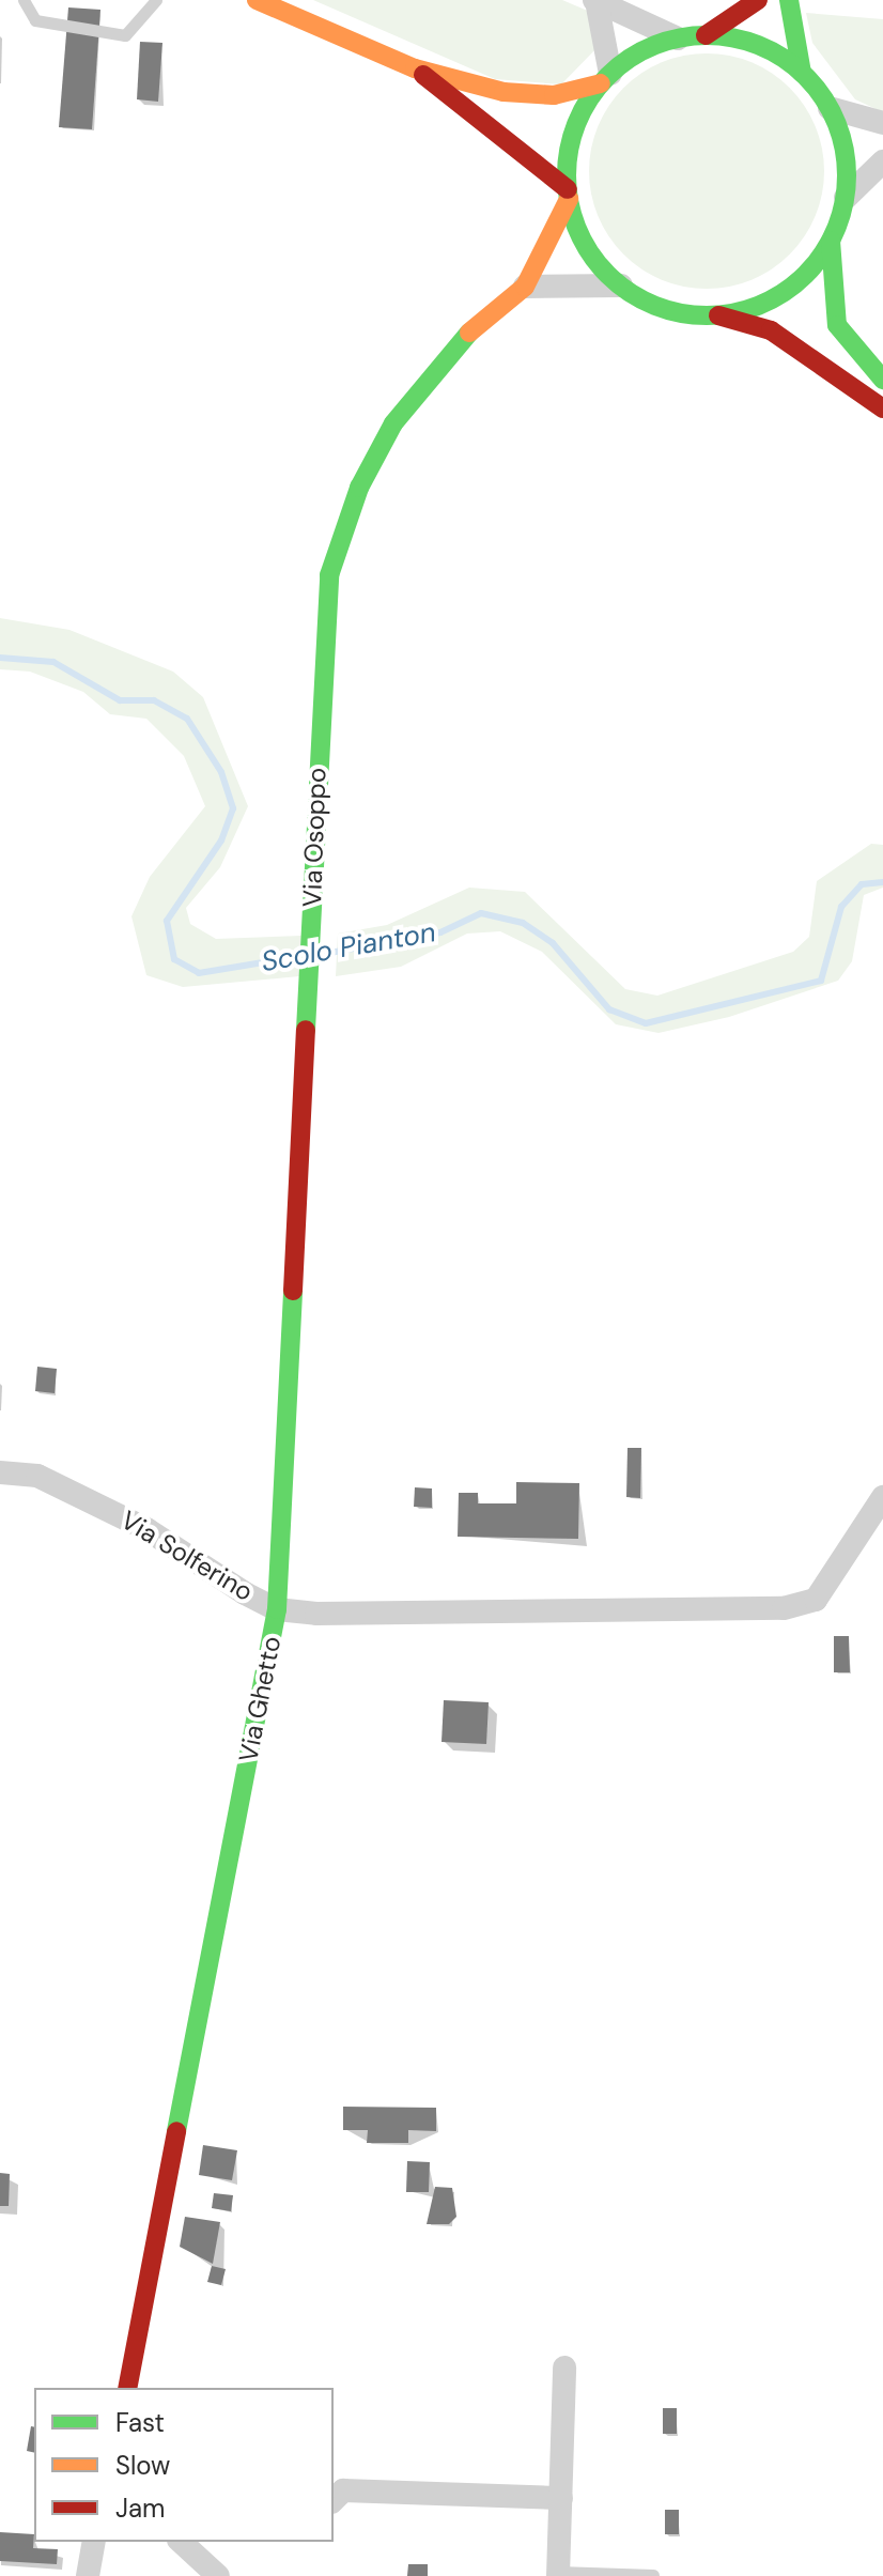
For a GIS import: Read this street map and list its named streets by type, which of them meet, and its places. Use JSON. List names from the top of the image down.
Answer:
{
  "streets": {
    "street": ["Via Osoppo", "Via Solferino", "Via Ghetto"]
  },
  "crossings": [
    ["Via Osoppo", "Via Solferino"],
    ["Via Osoppo", "Via Ghetto"],
    ["Via Solferino", "Via Ghetto"]
  ],
  "water": ["Scolo Pianton"],
  "legend": ["Fast", "Slow", "Jam"]
}
